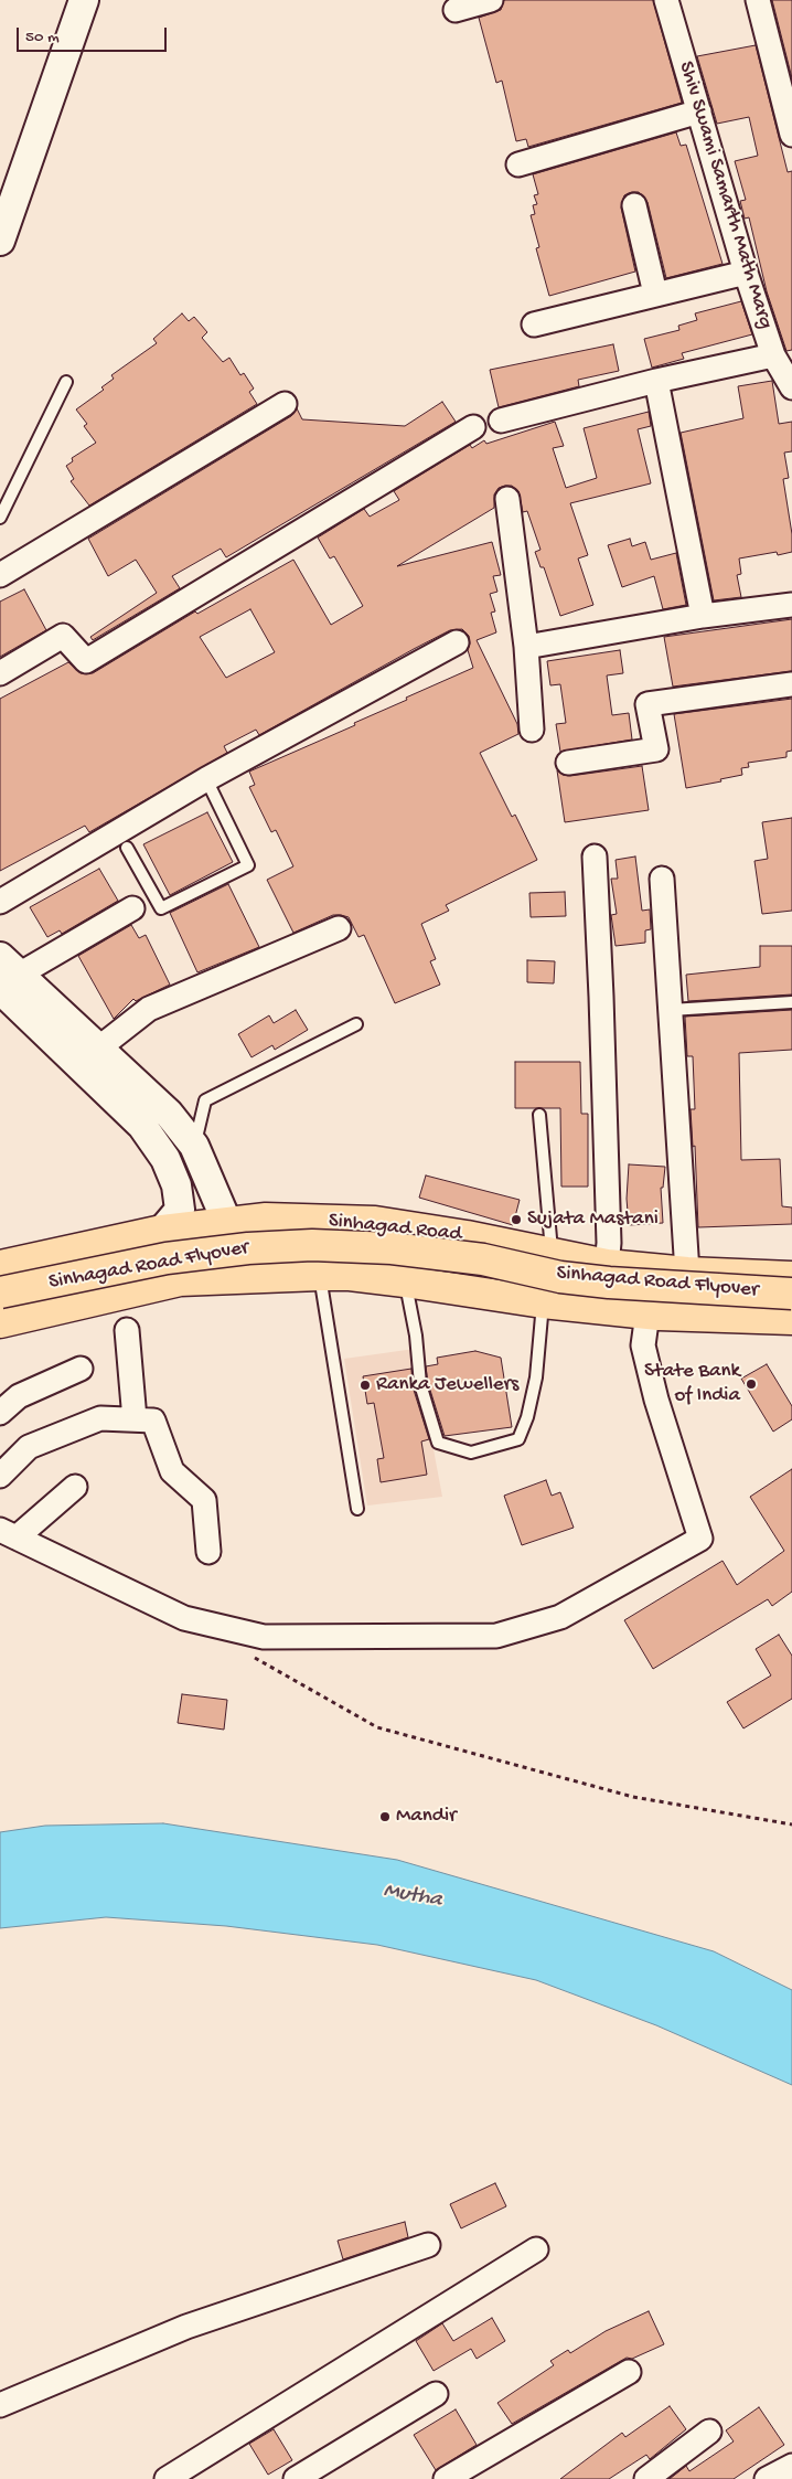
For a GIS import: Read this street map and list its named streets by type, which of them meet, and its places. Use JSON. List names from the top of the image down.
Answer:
{
  "streets": {
    "main road": ["Sinhagad Road", "Sinhagad Road Flyover"],
    "street": ["Shiv Swami Samarth Math Marg"]
  },
  "water": ["Mutha"],
  "places": [
    "Sujata Mastani",
    "State Bank of India",
    "Ranka Jewellers",
    "Mandir"
  ],
  "scale_bar": "50 m"
}
